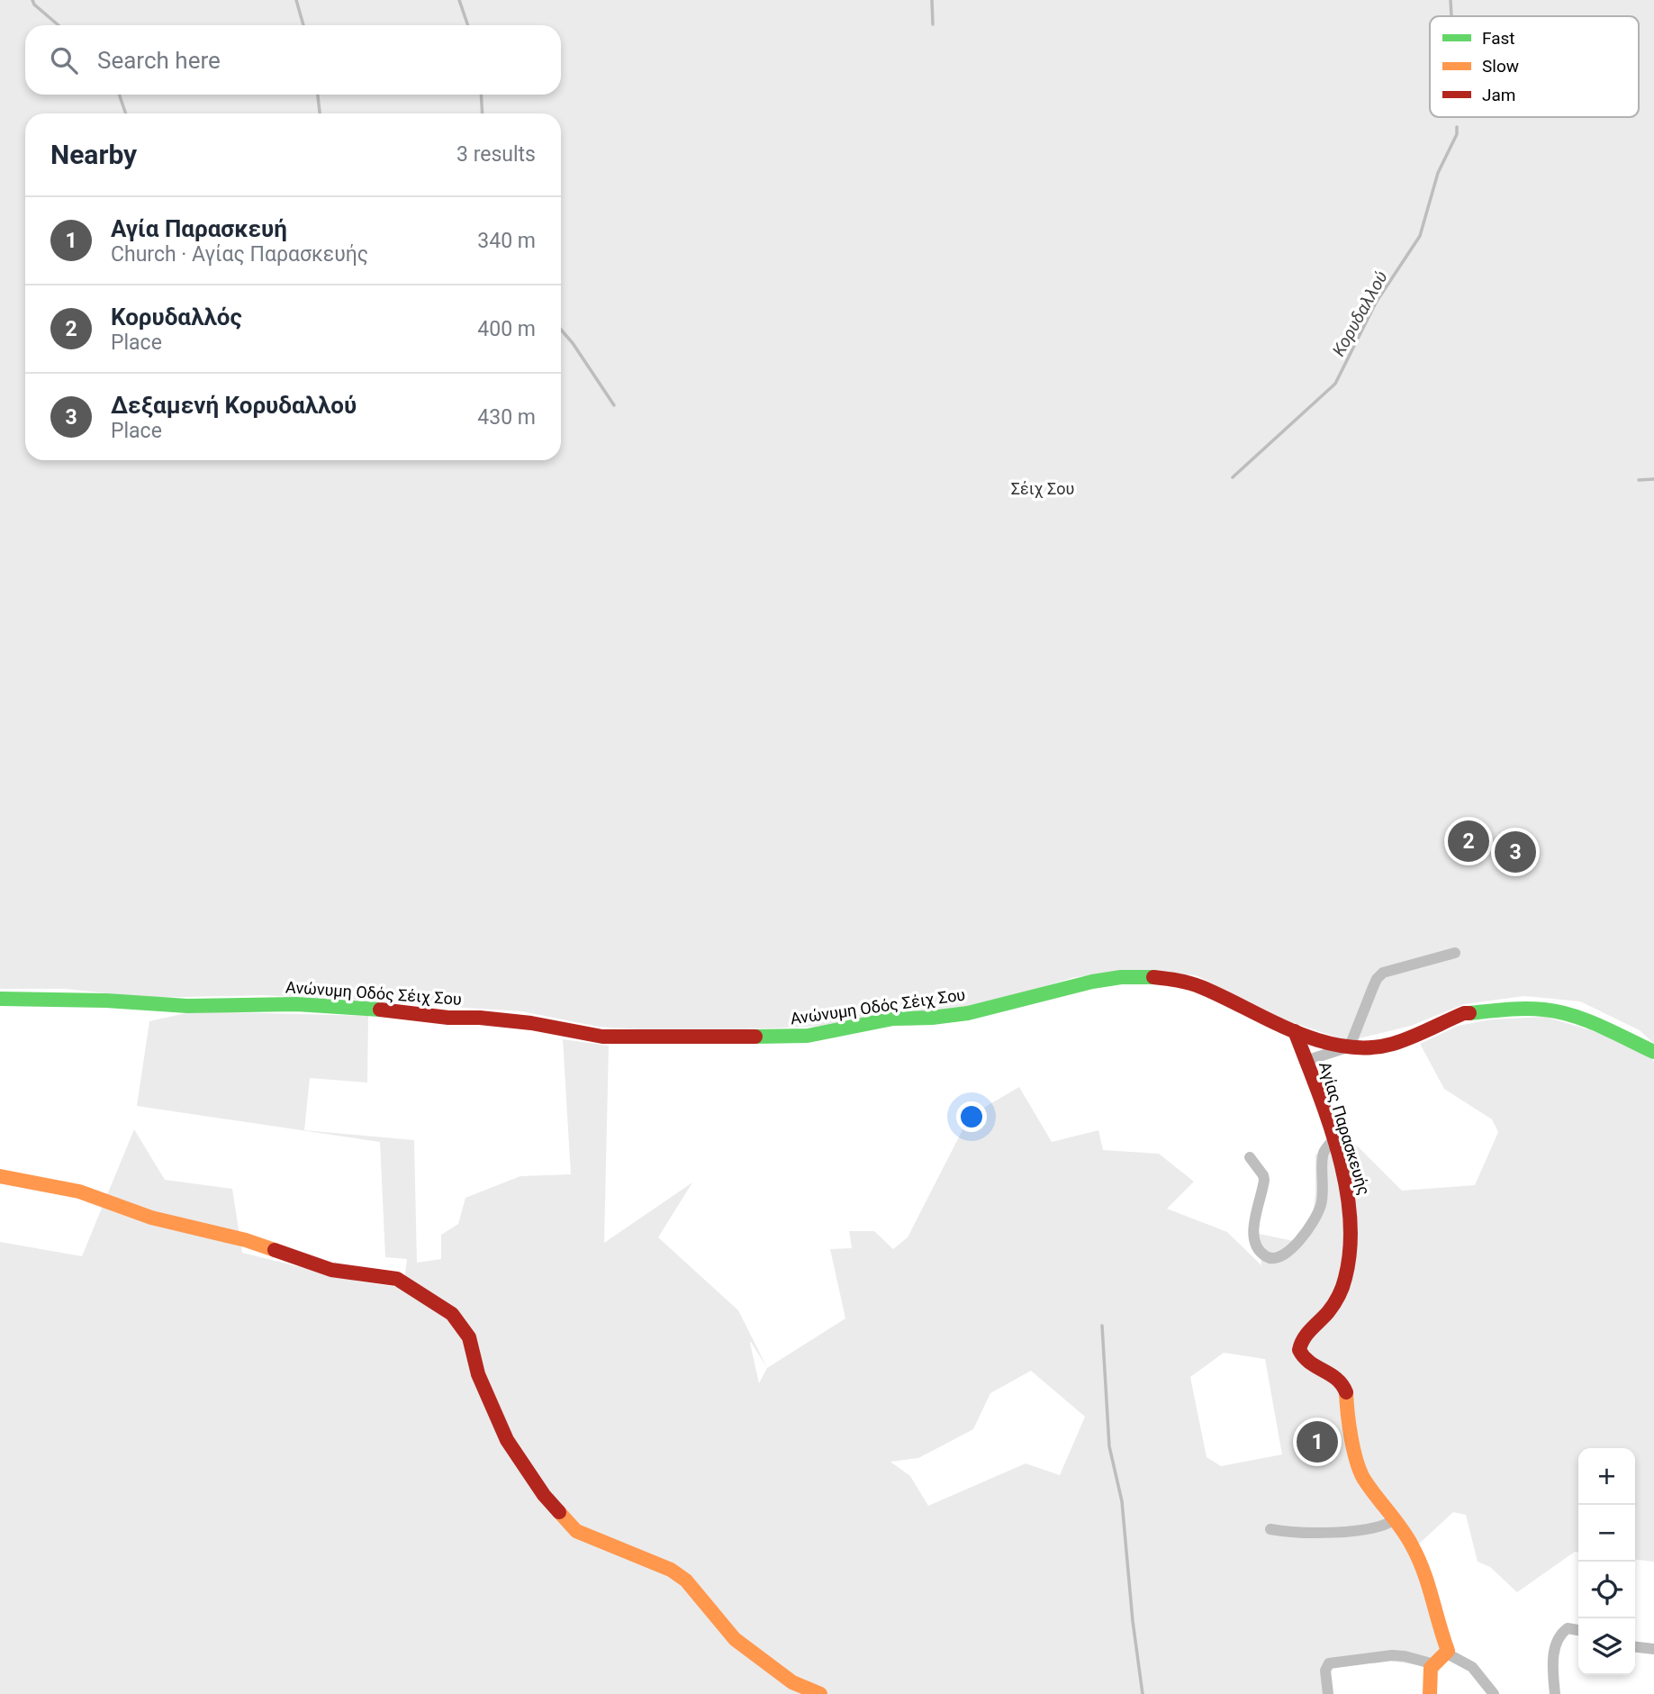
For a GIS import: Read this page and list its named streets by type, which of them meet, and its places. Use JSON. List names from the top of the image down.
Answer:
{
  "streets": {
    "street": ["Ανώνυμη Οδός Σέιχ Σου", "Αγίας Παρασκευής"]
  },
  "crossings": [
    ["Ανώνυμη Οδός Σέιχ Σου", "Αγίας Παρασκευής"]
  ],
  "water": ["Κορυδαλλού"],
  "parks": ["Σέιχ Σου"],
  "legend": ["Fast", "Slow", "Jam"],
  "page": {
    "search": "Search here",
    "heading": ["Nearby", "3 results"],
    "list": [
      {
        "mark": "1",
        "name": "Αγία Παρασκευή",
        "note": "Church · Αγίας Παρασκευής",
        "value": "340 m"
      },
      {
        "mark": "2",
        "name": "Κορυδαλλός",
        "note": "Place",
        "value": "400 m"
      },
      {
        "mark": "3",
        "name": "Δεξαμενή Κορυδαλλού",
        "note": "Place",
        "value": "430 m"
      }
    ],
    "pins": ["2", "3", "1"],
    "map_buttons": ["+", "−"]
  }
}
